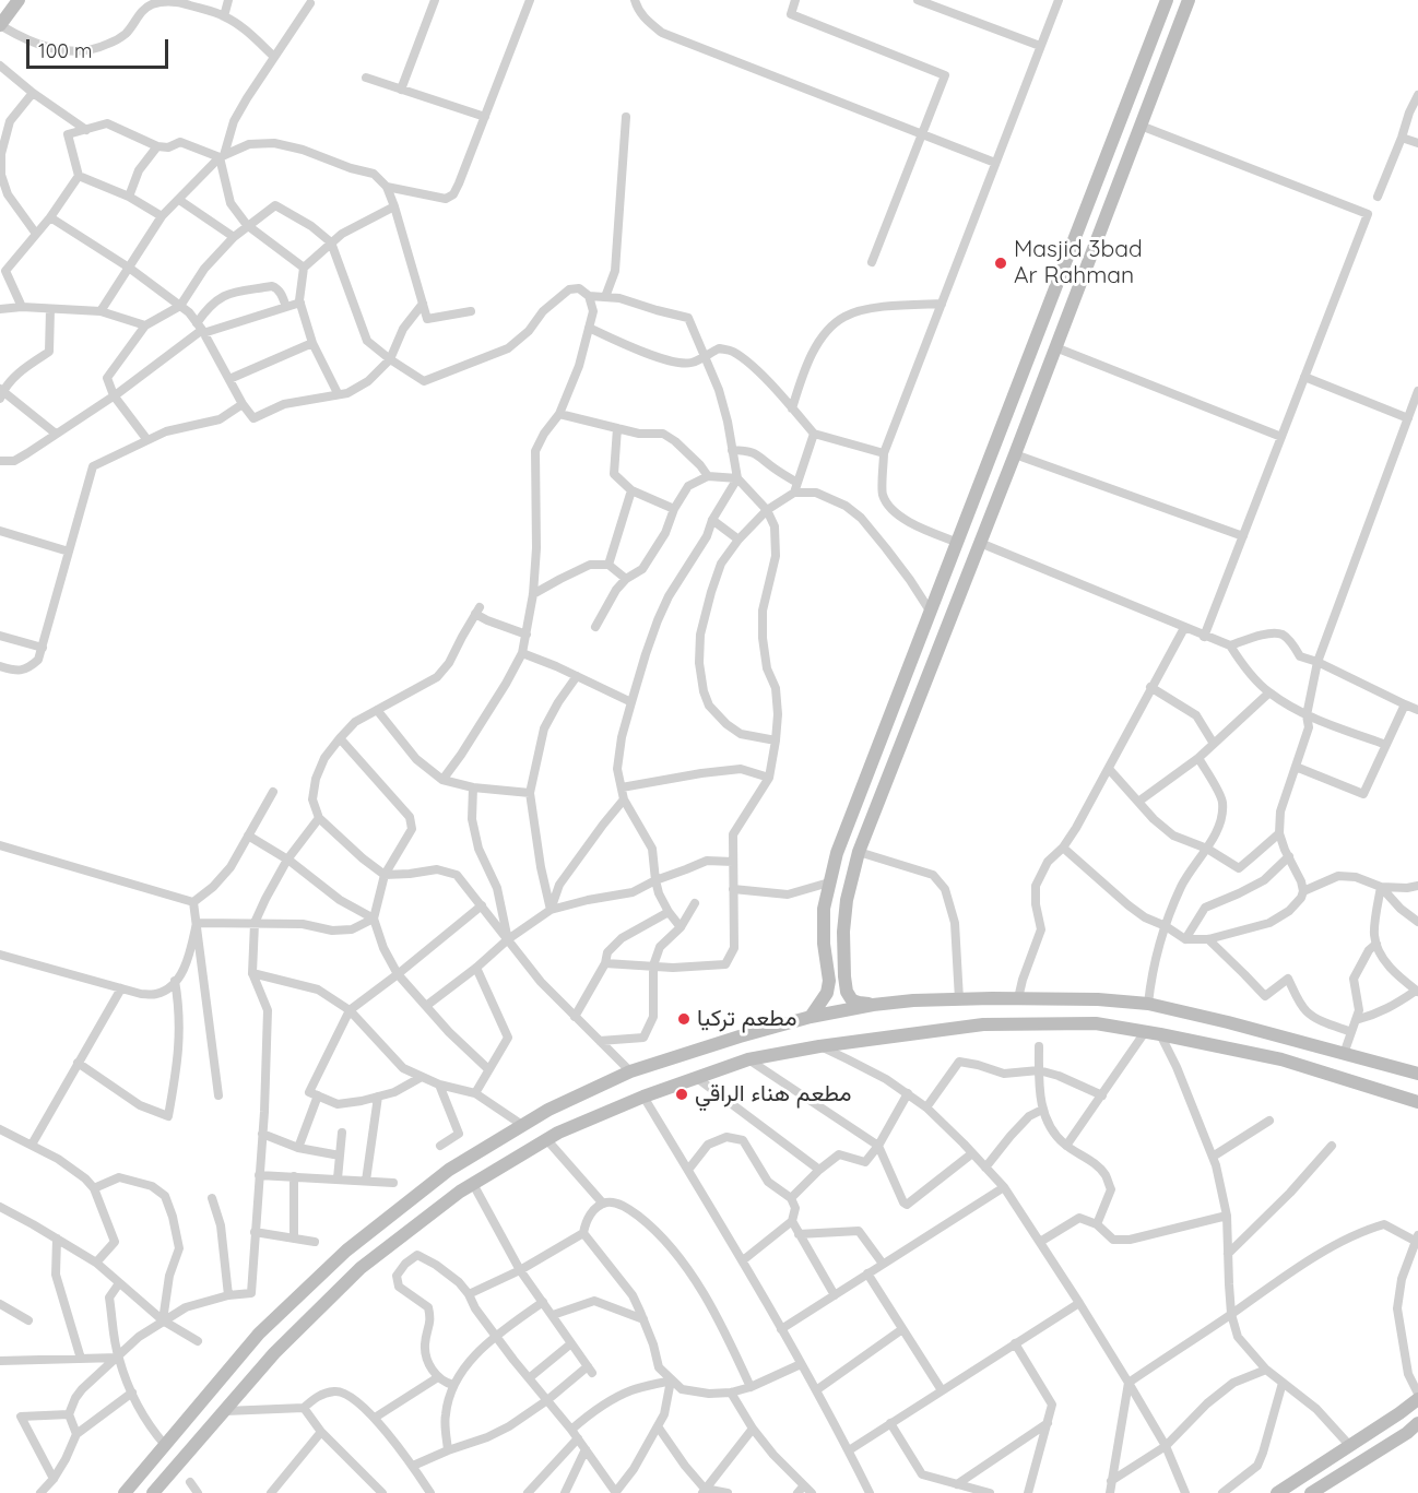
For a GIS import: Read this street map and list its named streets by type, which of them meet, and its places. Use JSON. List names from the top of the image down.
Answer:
{
  "places": ["Masjid 3bad Ar Rahman", "مطعم تركيا", "مطعم هناء الراقي"],
  "scale_bar": "100 m"
}
